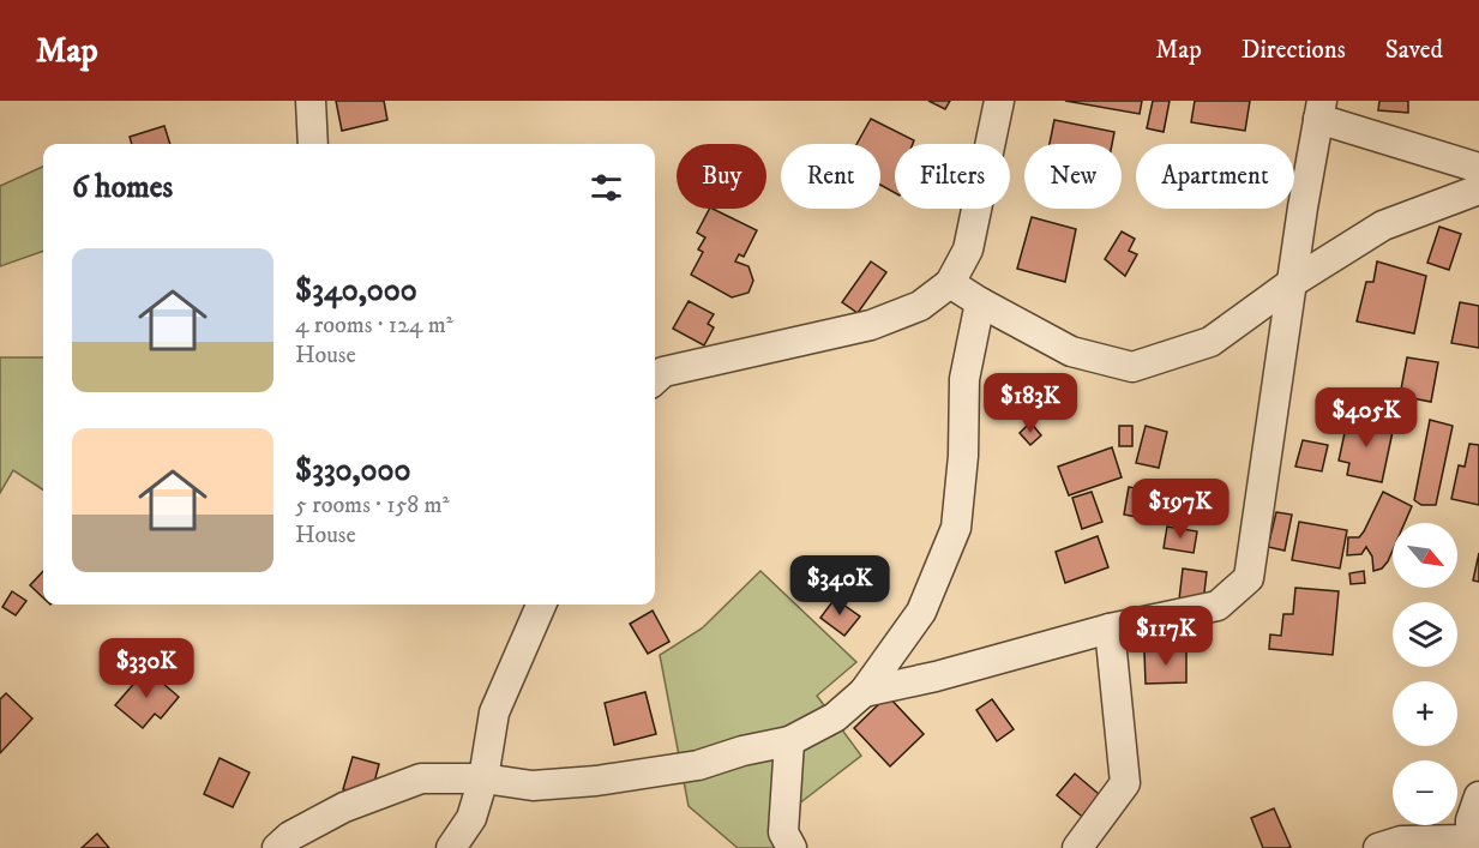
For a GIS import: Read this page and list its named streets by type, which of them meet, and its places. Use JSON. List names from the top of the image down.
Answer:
{
  "north": "bottom right",
  "page": {
    "header": "Map",
    "nav": ["Map", "Directions", "Saved"],
    "chip": [
      "Buy",
      "Rent",
      "Filters",
      "New",
      "Apartment"
    ],
    "heading": "6 homes",
    "list": [
      {
        "name": "$340,000",
        "note": "4 rooms · 124 m² · House"
      },
      {
        "name": "$330,000",
        "note": "5 rooms · 158 m² · House"
      }
    ],
    "price": [
      "$183K",
      "$405K",
      "$197K",
      "$340K",
      "$117K",
      "$330K"
    ],
    "map_buttons": ["+", "−"]
  }
}
